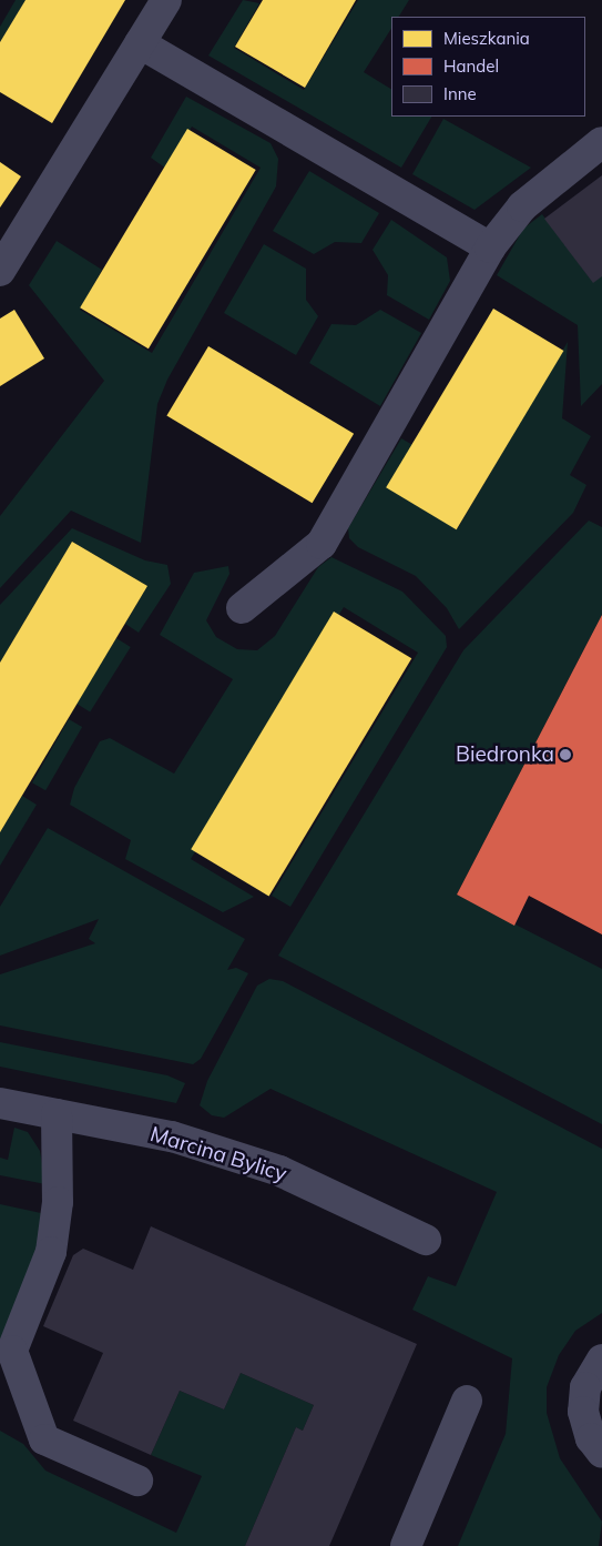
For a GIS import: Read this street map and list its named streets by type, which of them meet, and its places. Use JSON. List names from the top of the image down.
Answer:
{
  "streets": {
    "street": ["Marcina Bylicy"]
  },
  "places": ["Biedronka"],
  "legend": ["Mieszkania", "Handel", "Inne"]
}
